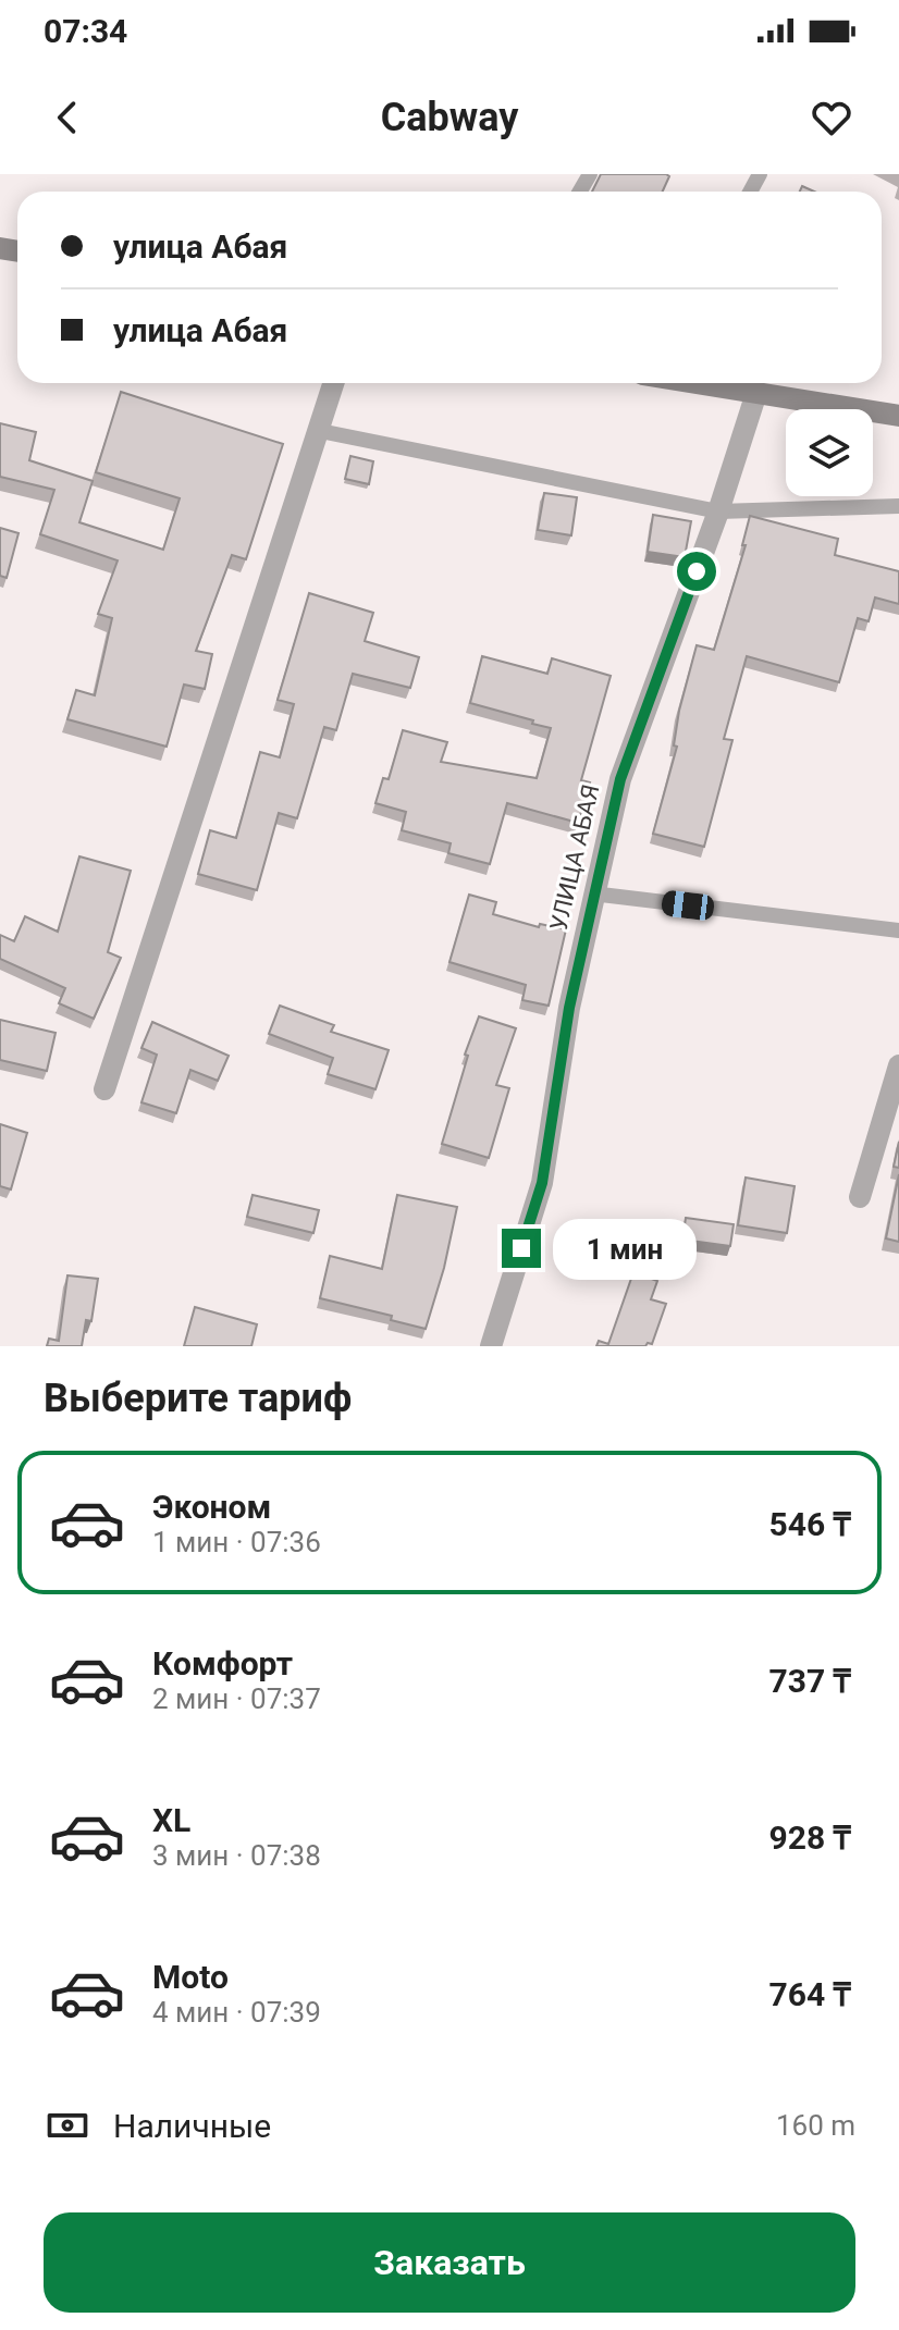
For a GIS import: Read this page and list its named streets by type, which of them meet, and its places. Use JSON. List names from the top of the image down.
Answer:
{
  "streets": {
    "street": ["УЛИЦА АБАЯ"]
  },
  "page": {
    "status": "07:34",
    "header": "Cabway",
    "banner": ["улица Абая", "улица Абая"],
    "bubble": "1 мин",
    "heading": "Выберите тариф",
    "list": [
      {
        "name": "Эконом",
        "note": "1 мин · 07:36",
        "value": "546 ₸"
      },
      {
        "name": "Комфорт",
        "note": "2 мин · 07:37",
        "value": "737 ₸"
      },
      {
        "name": "XL",
        "note": "3 мин · 07:38",
        "value": "928 ₸"
      },
      {
        "name": "Moto",
        "note": "4 мин · 07:39",
        "value": "764 ₸"
      }
    ],
    "pay": ["Наличные", "160 m"],
    "buttons": "Заказать"
  }
}
